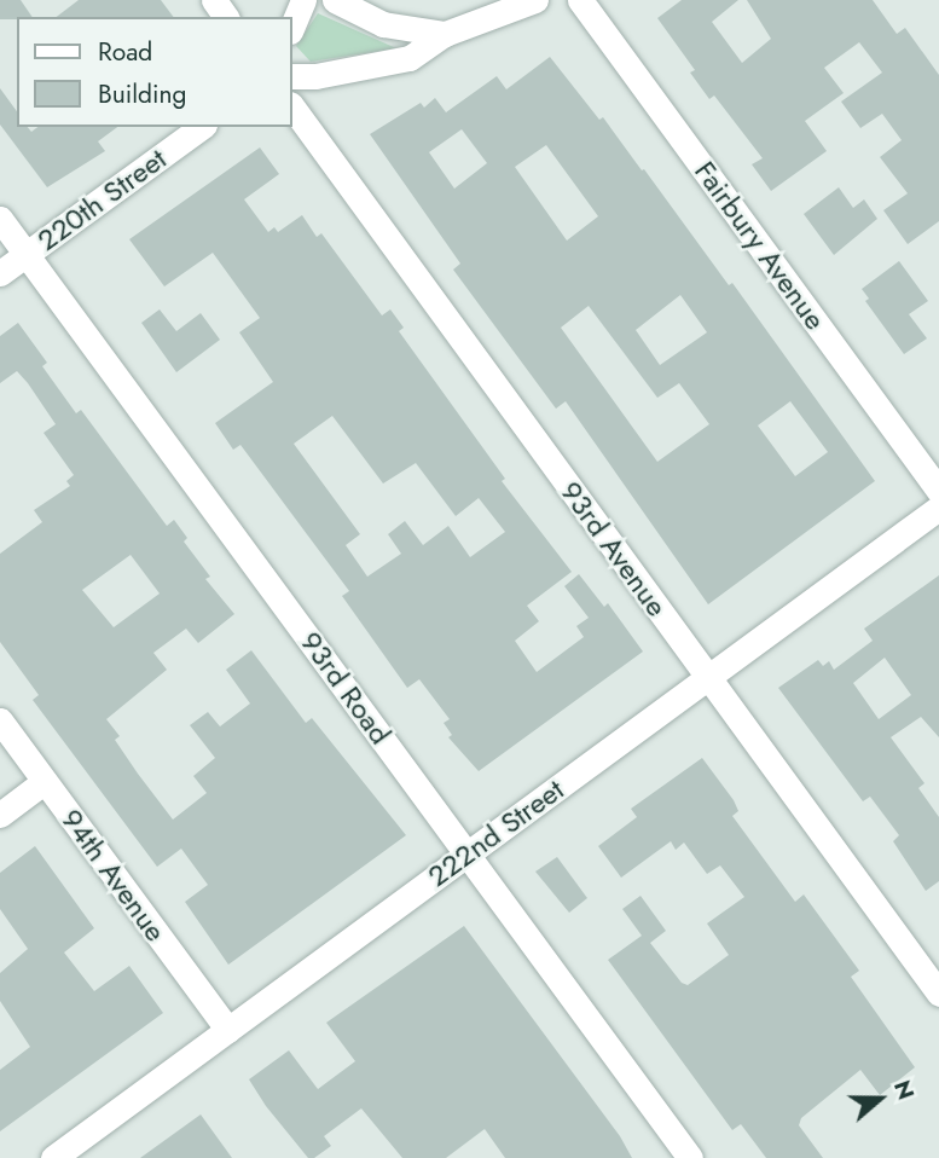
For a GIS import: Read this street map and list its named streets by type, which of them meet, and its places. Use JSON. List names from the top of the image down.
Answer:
{
  "streets": {
    "street": [
      "220th Street",
      "Fairbury Avenue",
      "93rd Avenue",
      "93rd Road",
      "222nd Street",
      "94th Avenue"
    ]
  },
  "crossings": [
    ["220th Street", "93rd Road"],
    ["93rd Avenue", "222nd Street"],
    ["93rd Road", "222nd Street"],
    ["222nd Street", "94th Avenue"]
  ],
  "legend": ["Road", "Building"],
  "north": "right"
}
